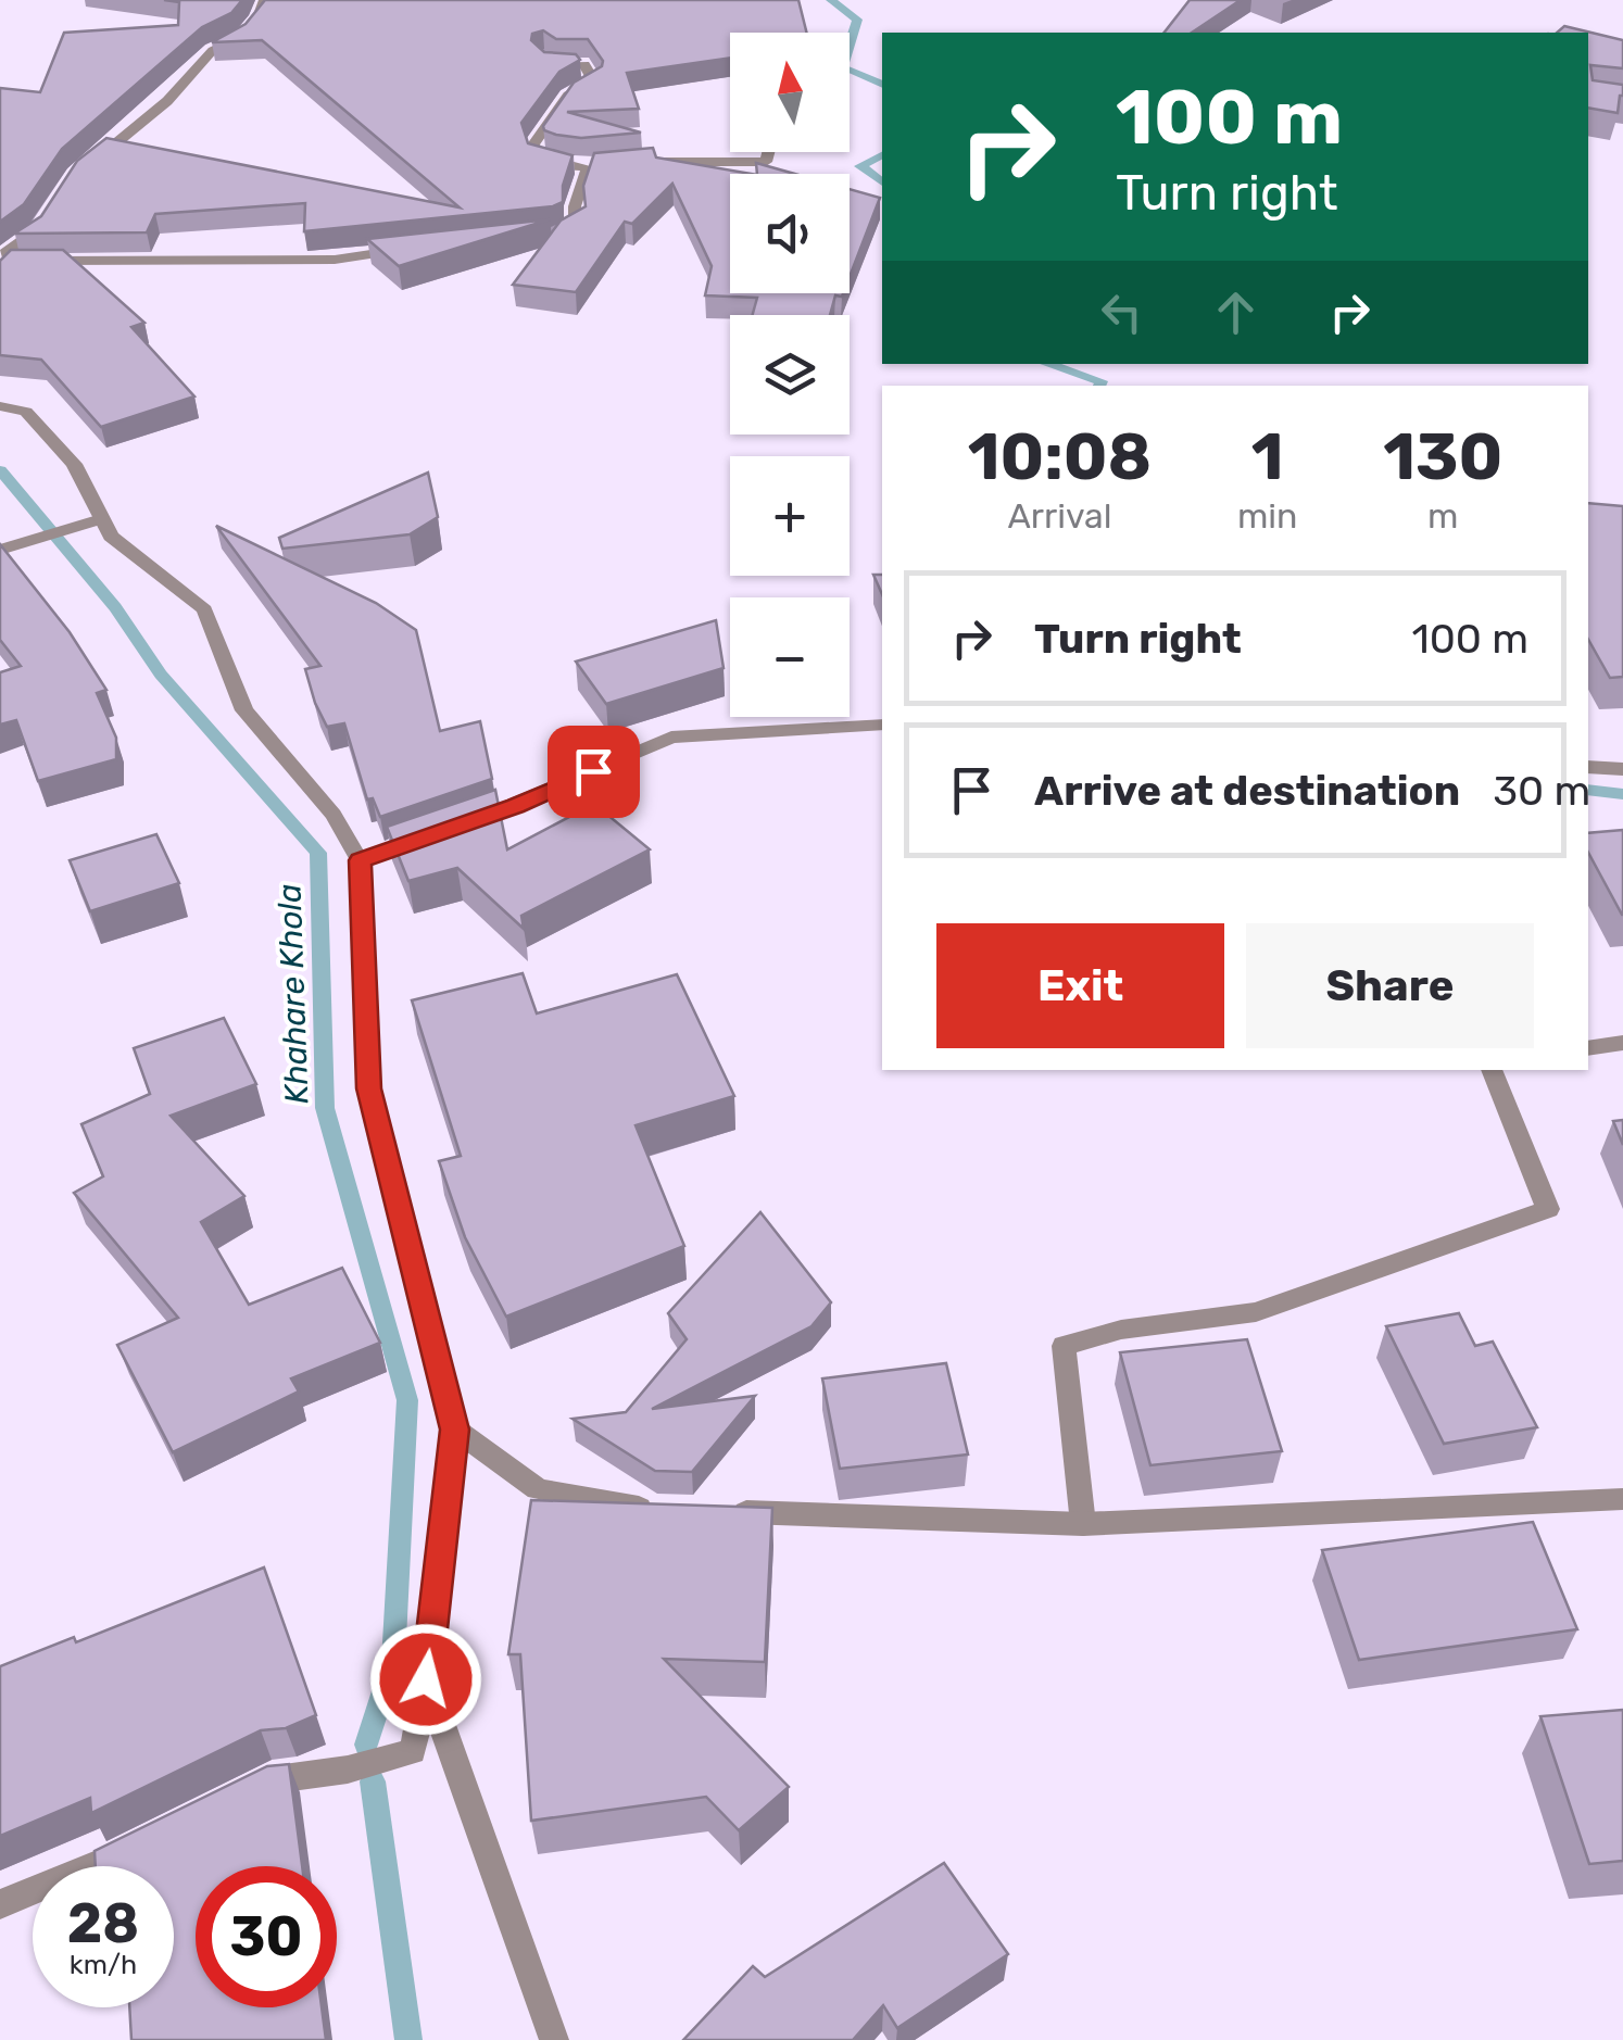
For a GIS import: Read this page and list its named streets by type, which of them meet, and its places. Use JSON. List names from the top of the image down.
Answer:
{
  "water": ["Khahare Khola"],
  "north": "top",
  "page": {
    "map_buttons": ["+", "−"],
    "turn": ["100 m", "Turn right"],
    "eta": [
      "10:08",
      "Arrival",
      "1",
      "min",
      "130",
      "m"
    ],
    "list": [
      {
        "name": "Turn right",
        "value": "100 m"
      },
      {
        "name": "Arrive at destination",
        "value": "30 m"
      }
    ],
    "buttons": ["Exit", "Share"],
    "speed": "28 km/h",
    "limit": "30"
  }
}
